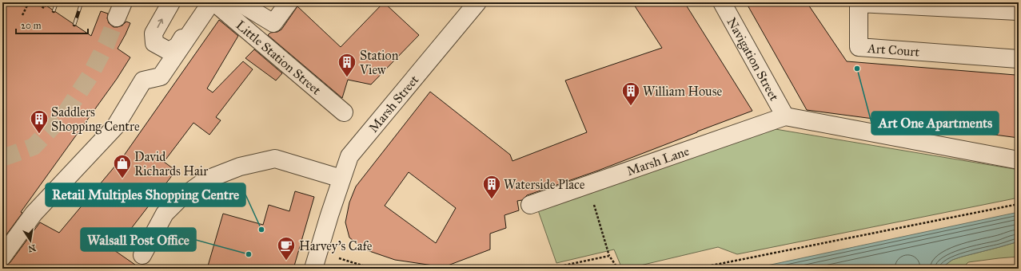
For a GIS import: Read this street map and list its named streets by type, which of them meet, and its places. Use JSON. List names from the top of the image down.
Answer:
{
  "streets": {
    "street": [
      "Art Court",
      "Little Station Street",
      "Navigation Street",
      "Marsh Street",
      "Marsh Lane"
    ]
  },
  "crossings": [
    ["Navigation Street", "Marsh Lane"]
  ],
  "places": {
    "other": ["Art One Apartments", "Retail Multiples Shopping Centre", "Walsall Post Office"],
    "building": [
      "Station View",
      "William House",
      "Saddlers Shopping Centre",
      "Waterside Place"
    ],
    "shop": ["David Richards Hair"],
    "cafe": ["Harvey's Cafe"]
  },
  "scale_bar": "20 m",
  "north": "bottom"
}
